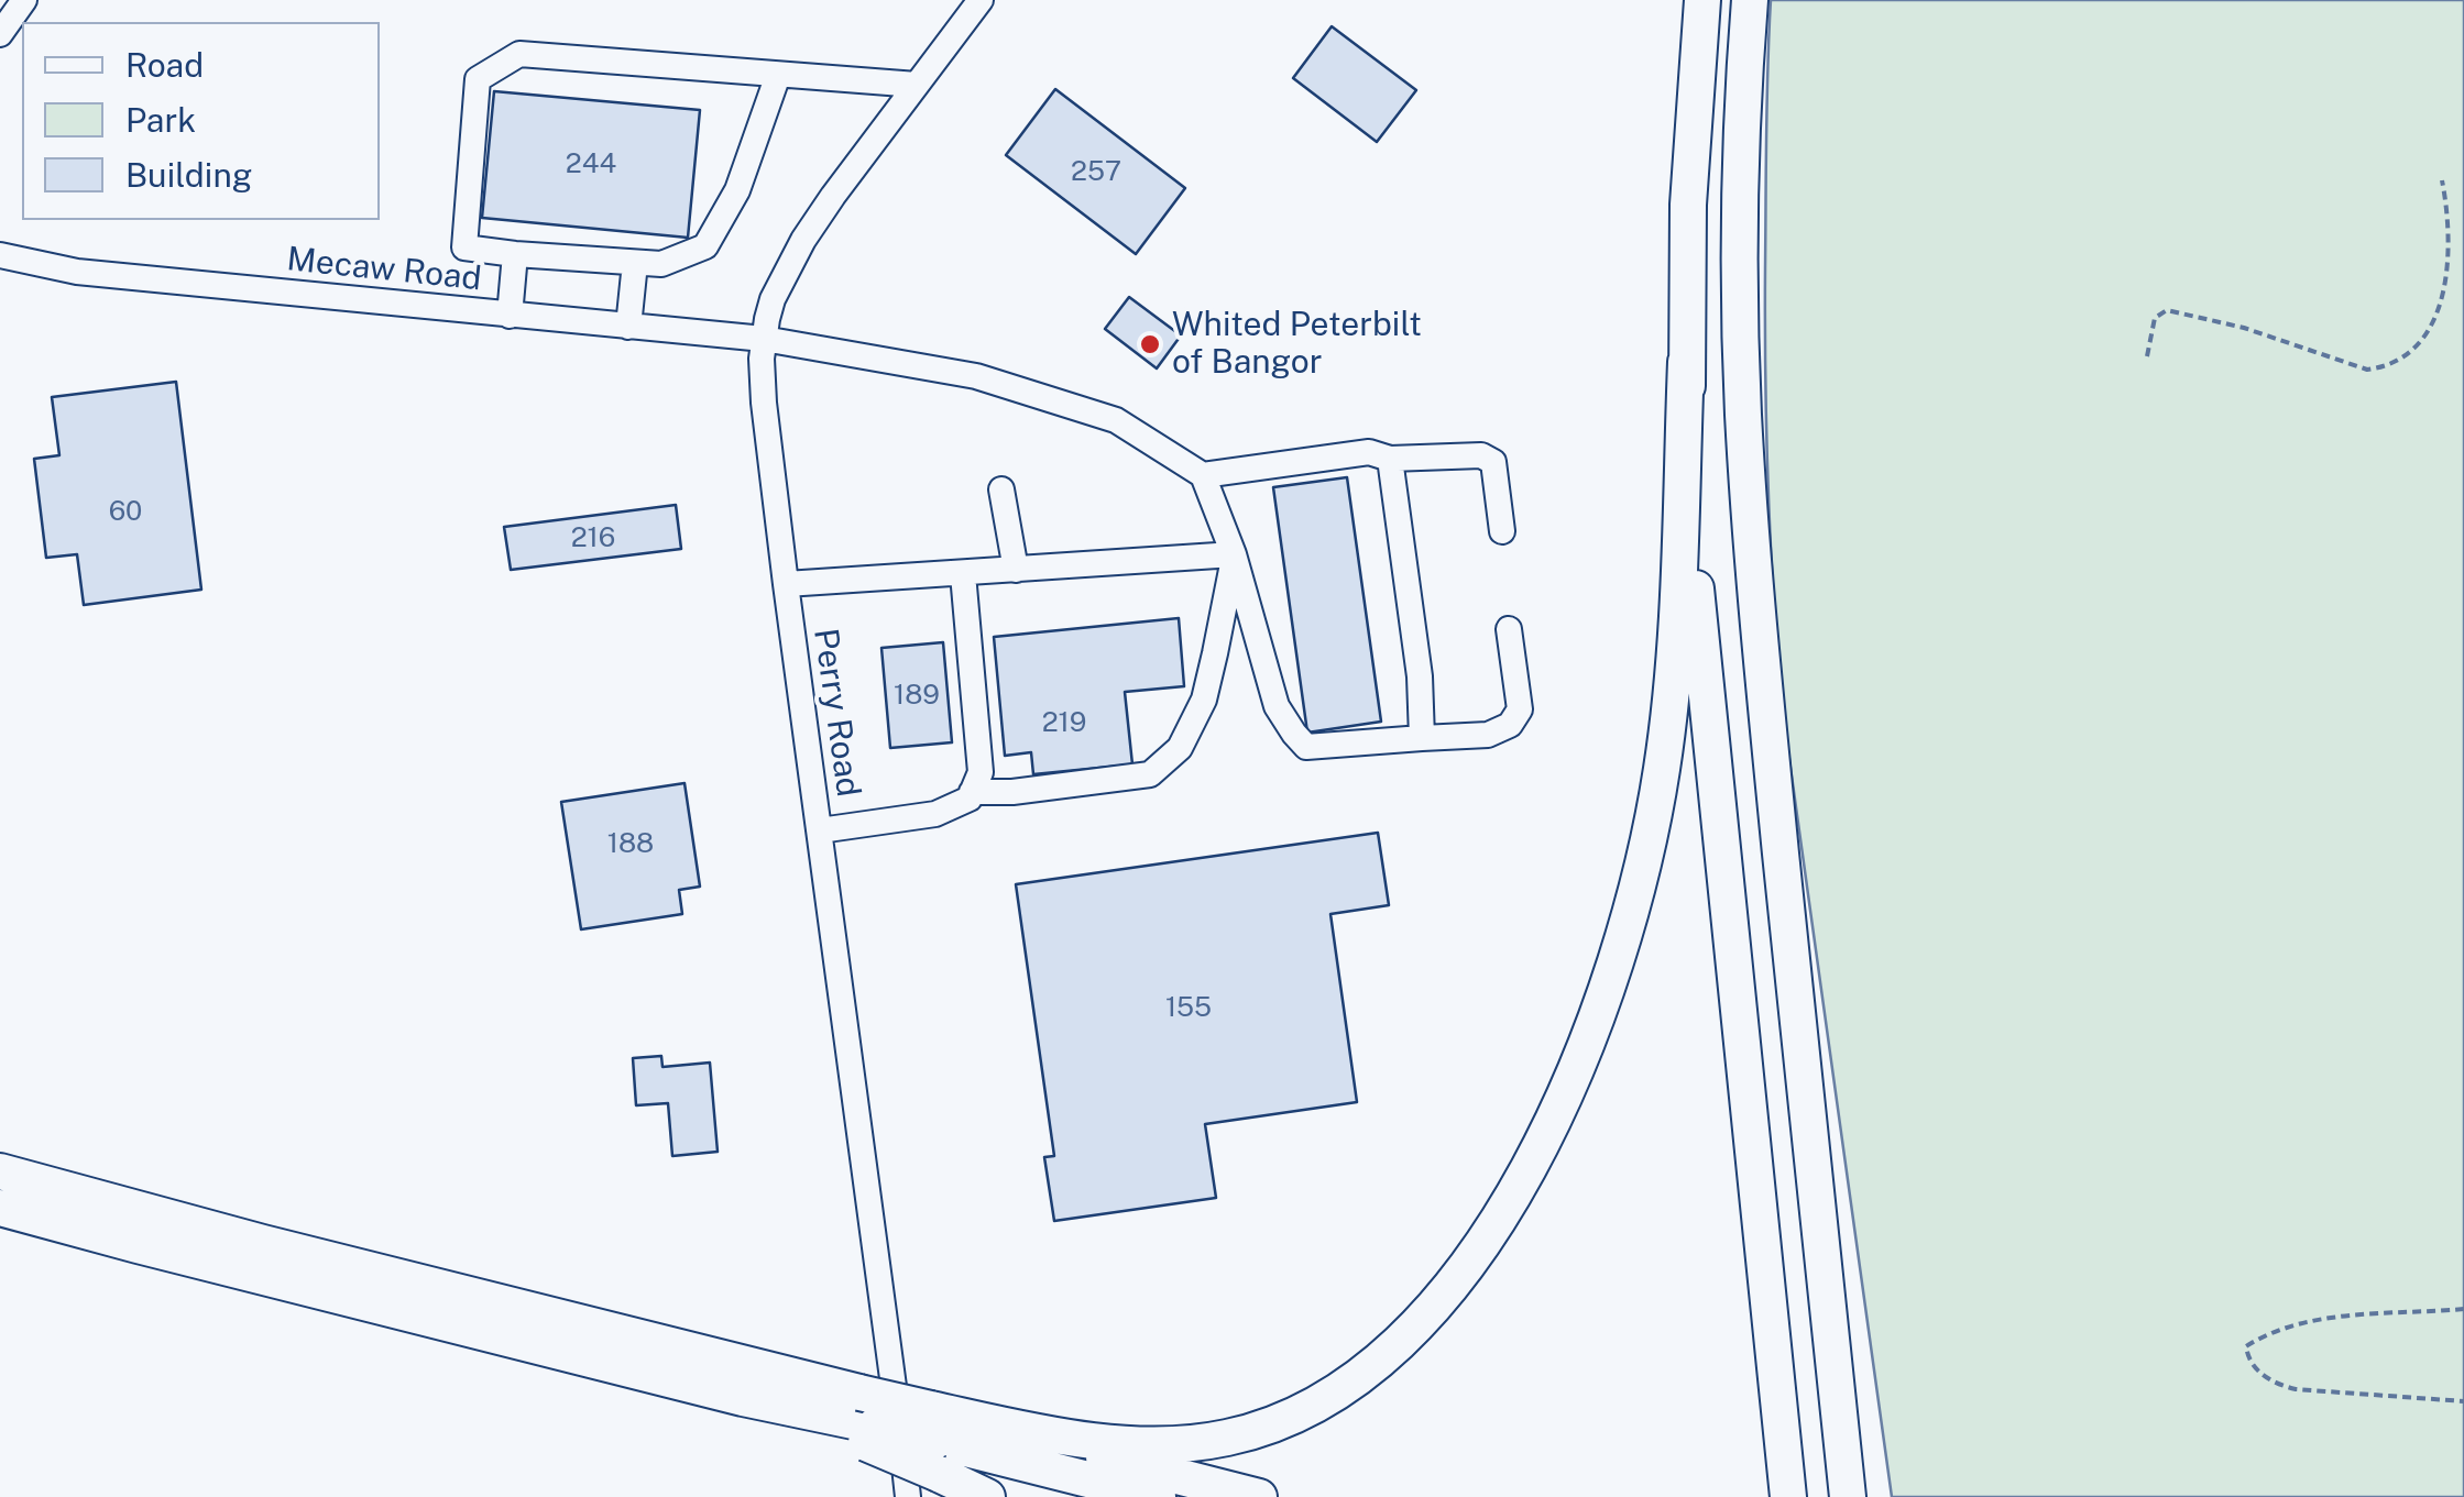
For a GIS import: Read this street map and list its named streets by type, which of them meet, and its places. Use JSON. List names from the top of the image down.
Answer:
{
  "streets": {
    "street": ["Mecaw Road", "Perry Road"]
  },
  "crossings": [
    ["Mecaw Road", "Perry Road"]
  ],
  "places": ["Whited Peterbilt of Bangor"],
  "house_numbers": [
    "244",
    "257",
    "60",
    "216",
    "189",
    "219",
    "188",
    "155"
  ],
  "legend": ["Road", "Park", "Building"]
}
